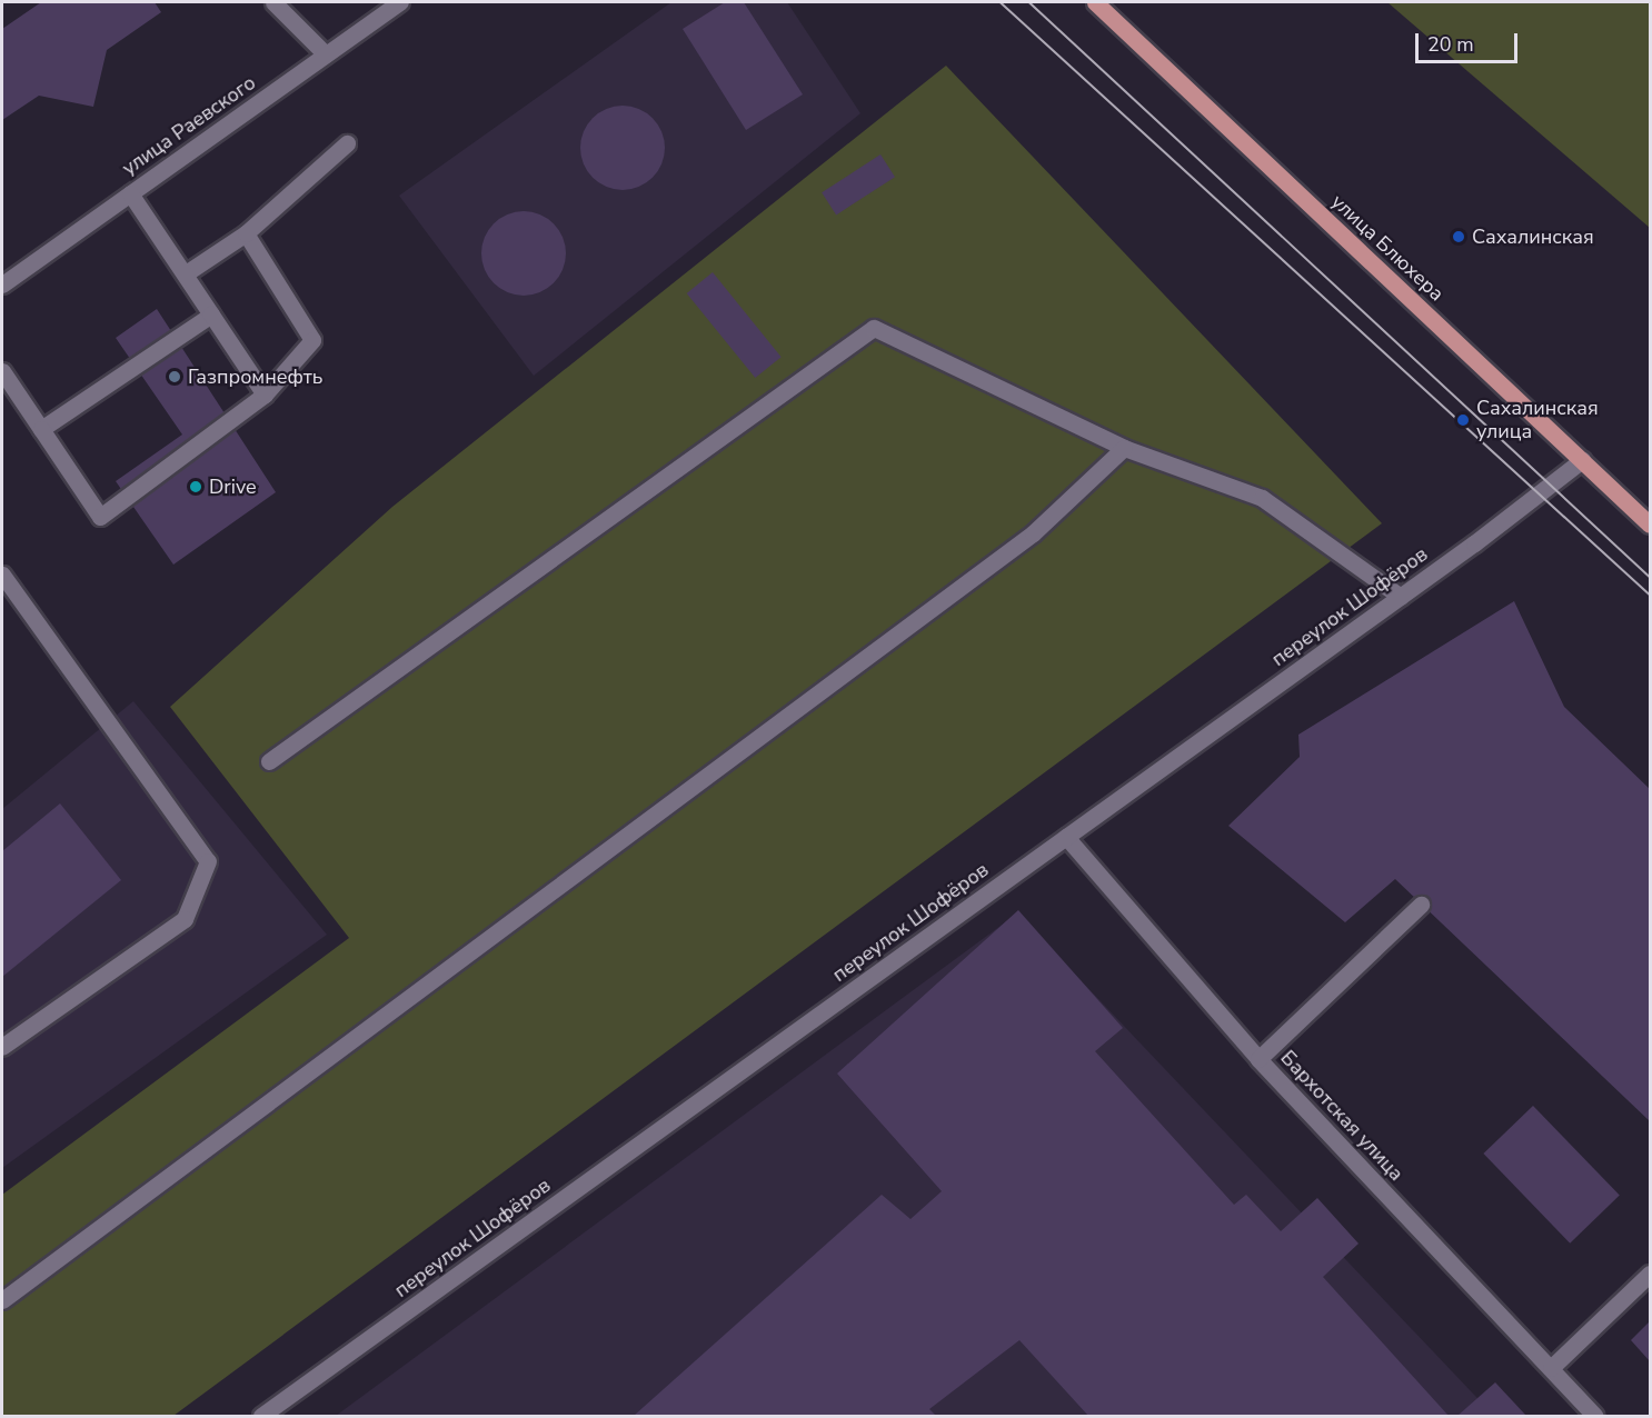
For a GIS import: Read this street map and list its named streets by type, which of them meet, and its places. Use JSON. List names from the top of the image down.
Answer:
{
  "streets": {
    "main road": ["улица Блюхера"],
    "street": ["улица Раевского", "переулок Шофёров", "Бархотская улица"]
  },
  "crossings": [
    ["улица Блюхера", "переулок Шофёров"],
    ["переулок Шофёров", "Бархотская улица"]
  ],
  "places": [
    "Сахалинская",
    "Газпромнефть",
    "Сахалинская улица",
    "Drive"
  ],
  "scale_bar": "20 m"
}
